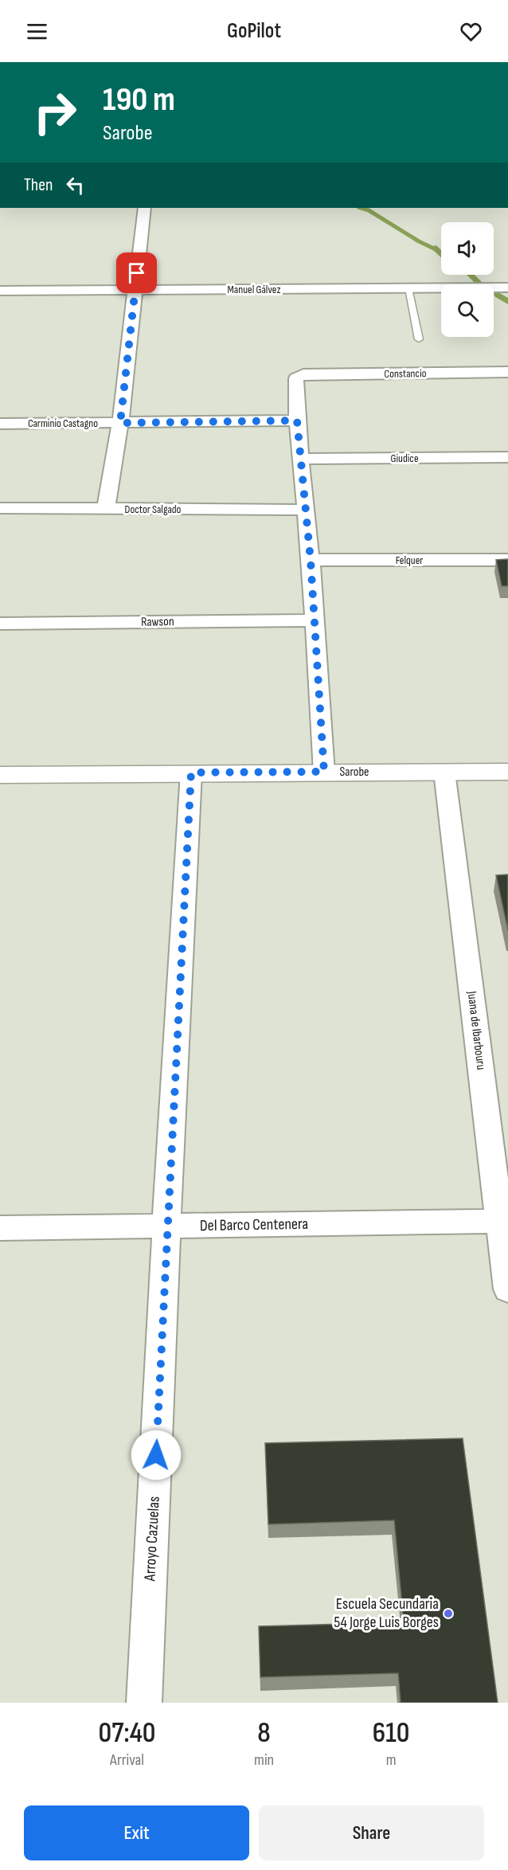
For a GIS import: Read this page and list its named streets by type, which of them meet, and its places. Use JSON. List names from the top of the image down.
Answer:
{
  "streets": {
    "street": [
      "Manuel Gálvez",
      "Constancio",
      "Carminio Castagno",
      "Giudice",
      "Doctor Salgado",
      "Felquer",
      "Rawson",
      "Sarobe",
      "Juana de Ibarbouru",
      "Del Barco Centenera",
      "Arroyo Cazuelas"
    ]
  },
  "crossings": [
    ["Constancio", "Carminio Castagno"],
    ["Sarobe", "Juana de Ibarbouru"],
    ["Sarobe", "Arroyo Cazuelas"],
    ["Juana de Ibarbouru", "Del Barco Centenera"],
    ["Del Barco Centenera", "Arroyo Cazuelas"]
  ],
  "places": ["Escuela Secundaria 54 Jorge Luis Borges"],
  "page": {
    "header": "GoPilot",
    "turn": ["190 m", "Sarobe"],
    "then": "Then",
    "eta": [
      "07:40",
      "Arrival",
      "8",
      "min",
      "610",
      "m"
    ],
    "buttons": ["Exit", "Share"]
  }
}
